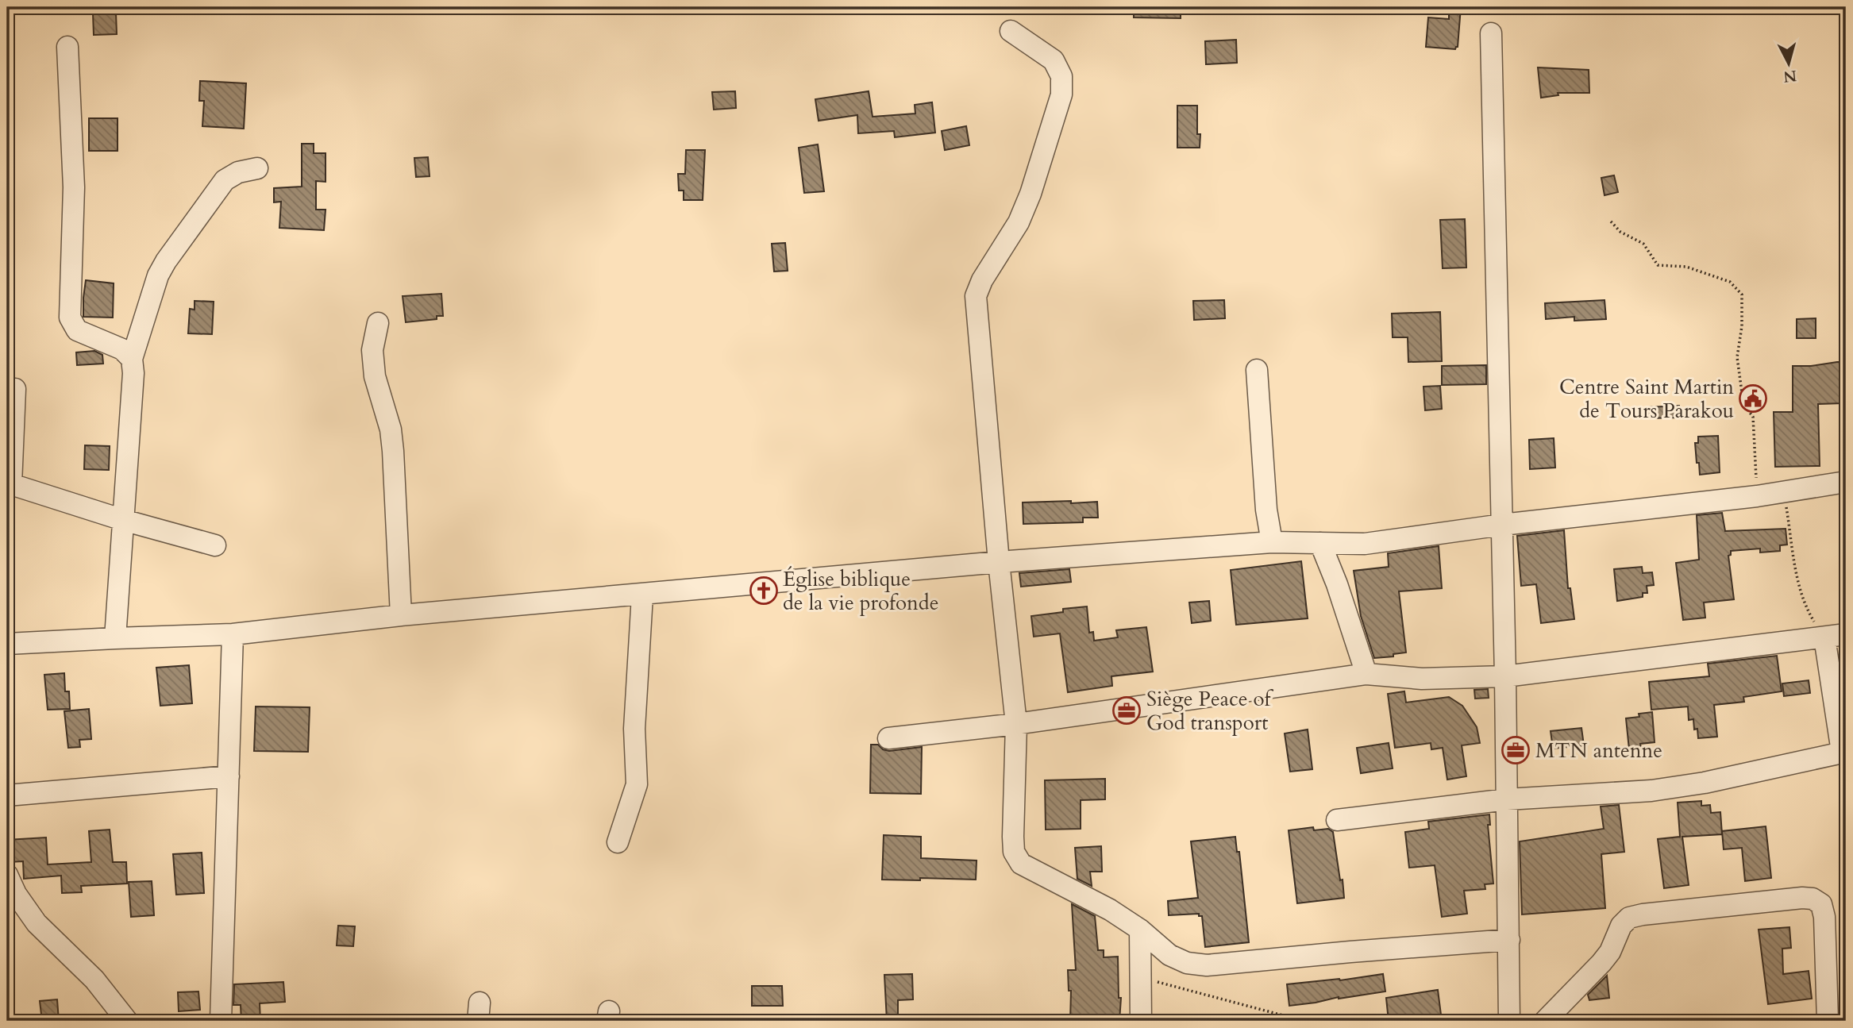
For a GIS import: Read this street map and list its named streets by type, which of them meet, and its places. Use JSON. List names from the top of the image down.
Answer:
{
  "places": {
    "public building": ["Centre Saint Martin de Tours Parakou"],
    "church": ["Église biblique de la vie profonde"],
    "office": ["Siège Peace of God transport", "MTN antenne"]
  },
  "north": "bottom"
}
